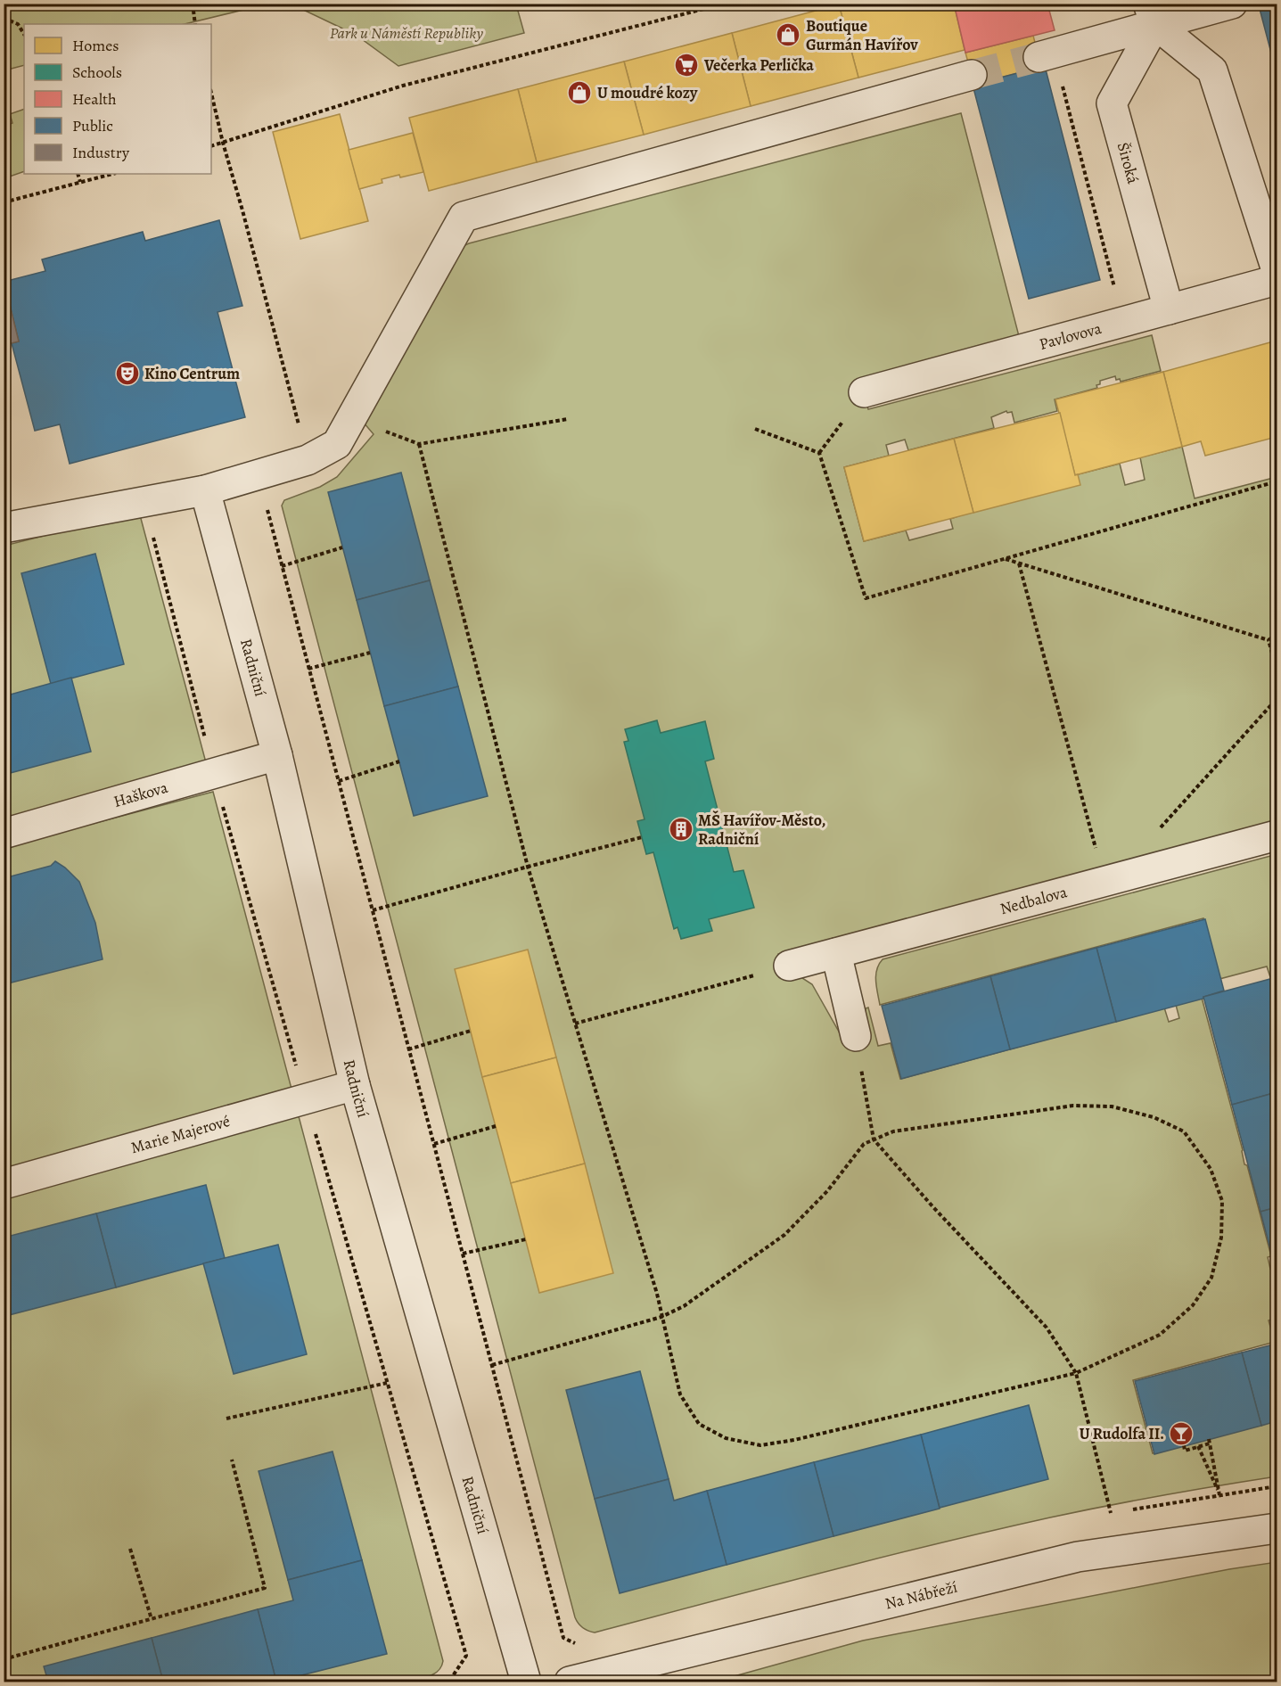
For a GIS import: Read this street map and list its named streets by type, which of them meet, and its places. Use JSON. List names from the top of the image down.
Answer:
{
  "streets": {
    "street": [
      "Široká",
      "Pavlovova",
      "Radniční",
      "Haškova",
      "Nedbalova",
      "Marie Majerové",
      "Na Nábřeží"
    ]
  },
  "crossings": [
    ["Široká", "Pavlovova"],
    ["Radniční", "Haškova"],
    ["Radniční", "Marie Majerové"]
  ],
  "parks": ["Park u Náměstí Republiky"],
  "places": {
    "shop": ["Boutique Gurmán Havířov", "U moudré kozy"],
    "supermarket": ["Večerka Perlička"],
    "theatre": ["Kino Centrum"],
    "building": ["MŠ Havířov-Město, Radniční"],
    "bar": ["U Rudolfa II."]
  },
  "legend": [
    "Homes",
    "Schools",
    "Health",
    "Public",
    "Industry"
  ]
}
